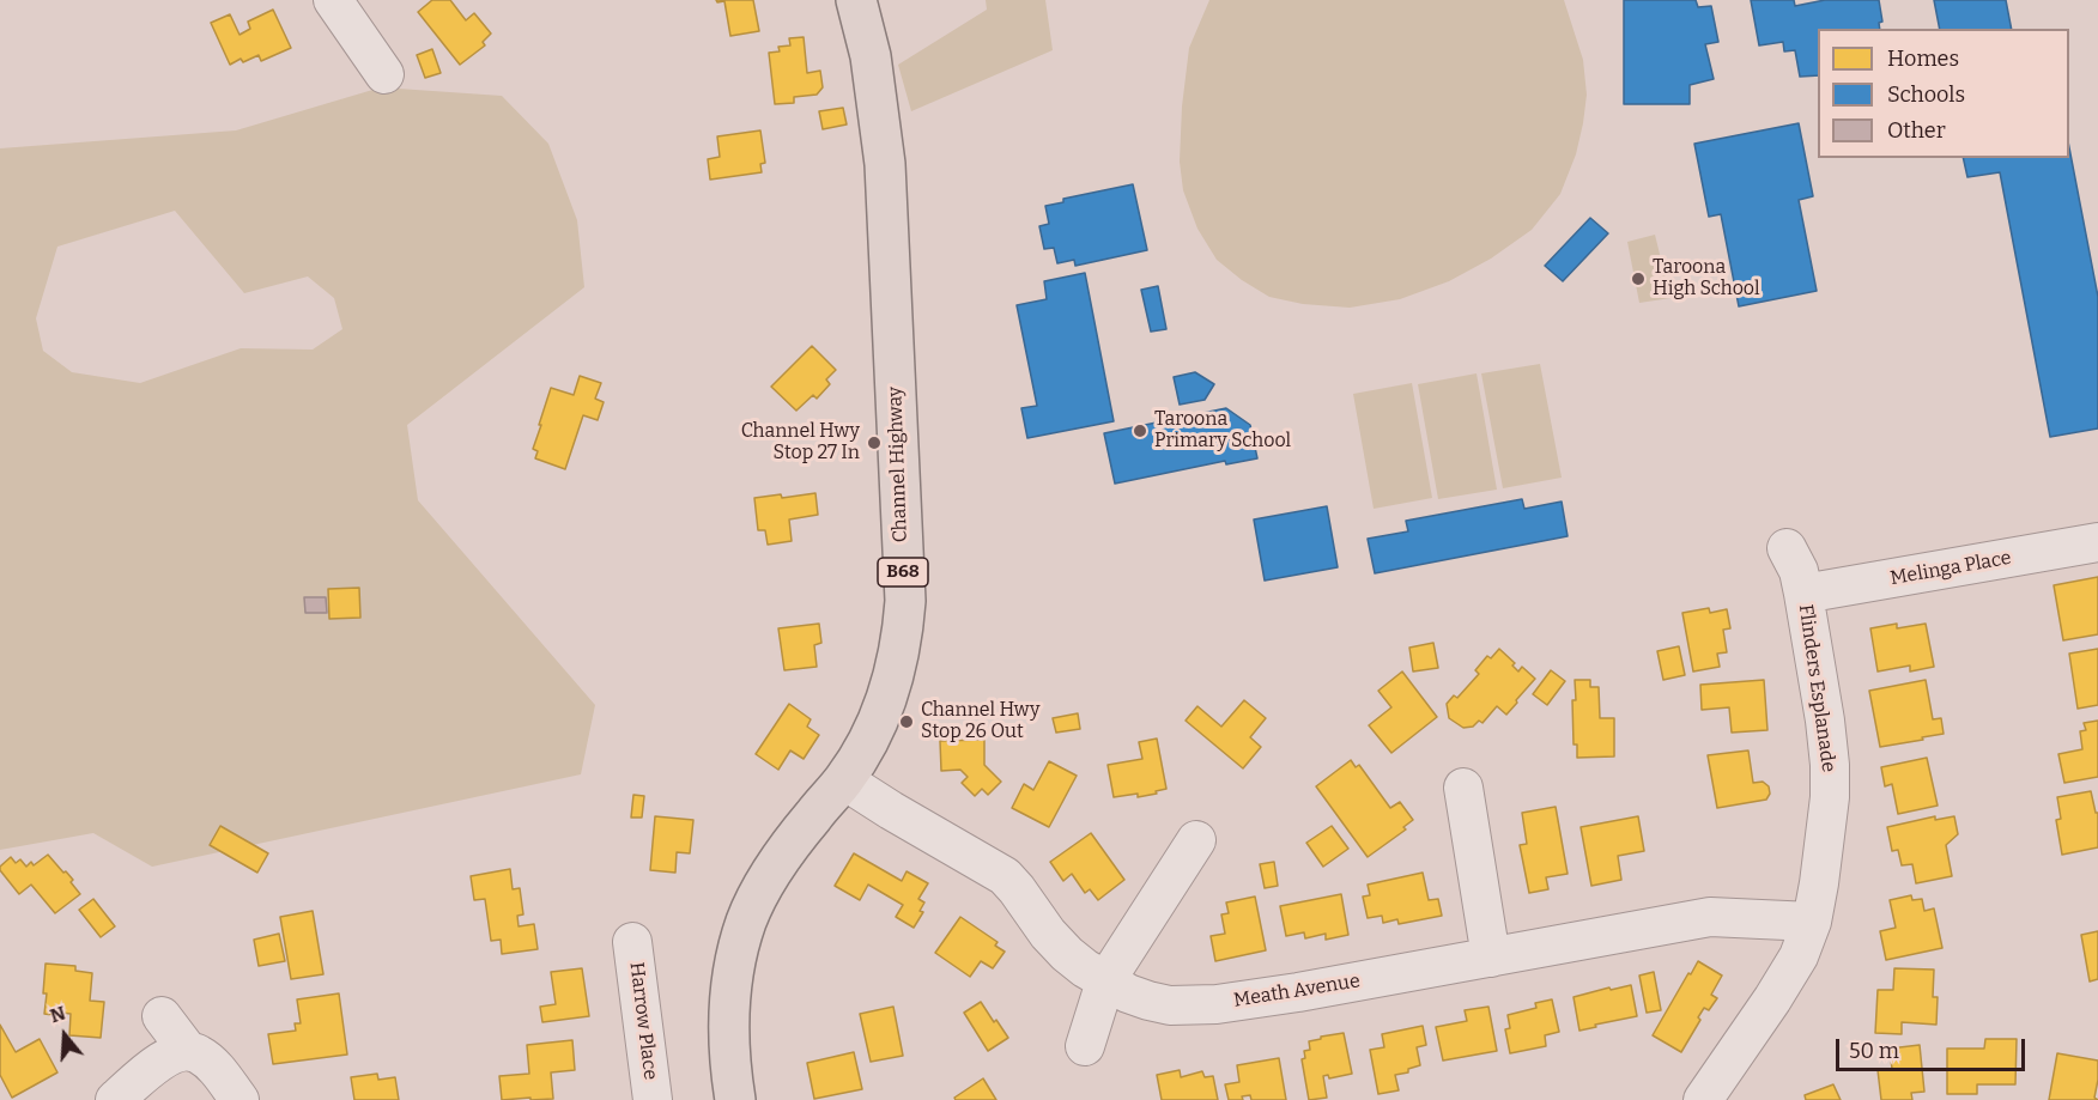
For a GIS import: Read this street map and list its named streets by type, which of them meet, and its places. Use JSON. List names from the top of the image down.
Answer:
{
  "streets": {
    "main road": ["Channel Highway", "B68"],
    "street": [
      "Melinga Place",
      "Flinders Esplanade",
      "Meath Avenue",
      "Harrow Place"
    ]
  },
  "crossings": [
    ["Channel Highway", "Meath Avenue"],
    ["Melinga Place", "Flinders Esplanade"],
    ["Flinders Esplanade", "Meath Avenue"]
  ],
  "places": [
    "Taroona High School",
    "Taroona Primary School",
    "Channel Hwy Stop 27 In",
    "Channel Hwy Stop 26 Out"
  ],
  "legend": ["Homes", "Schools", "Other"],
  "scale_bar": "50 m",
  "north": "top"
}
